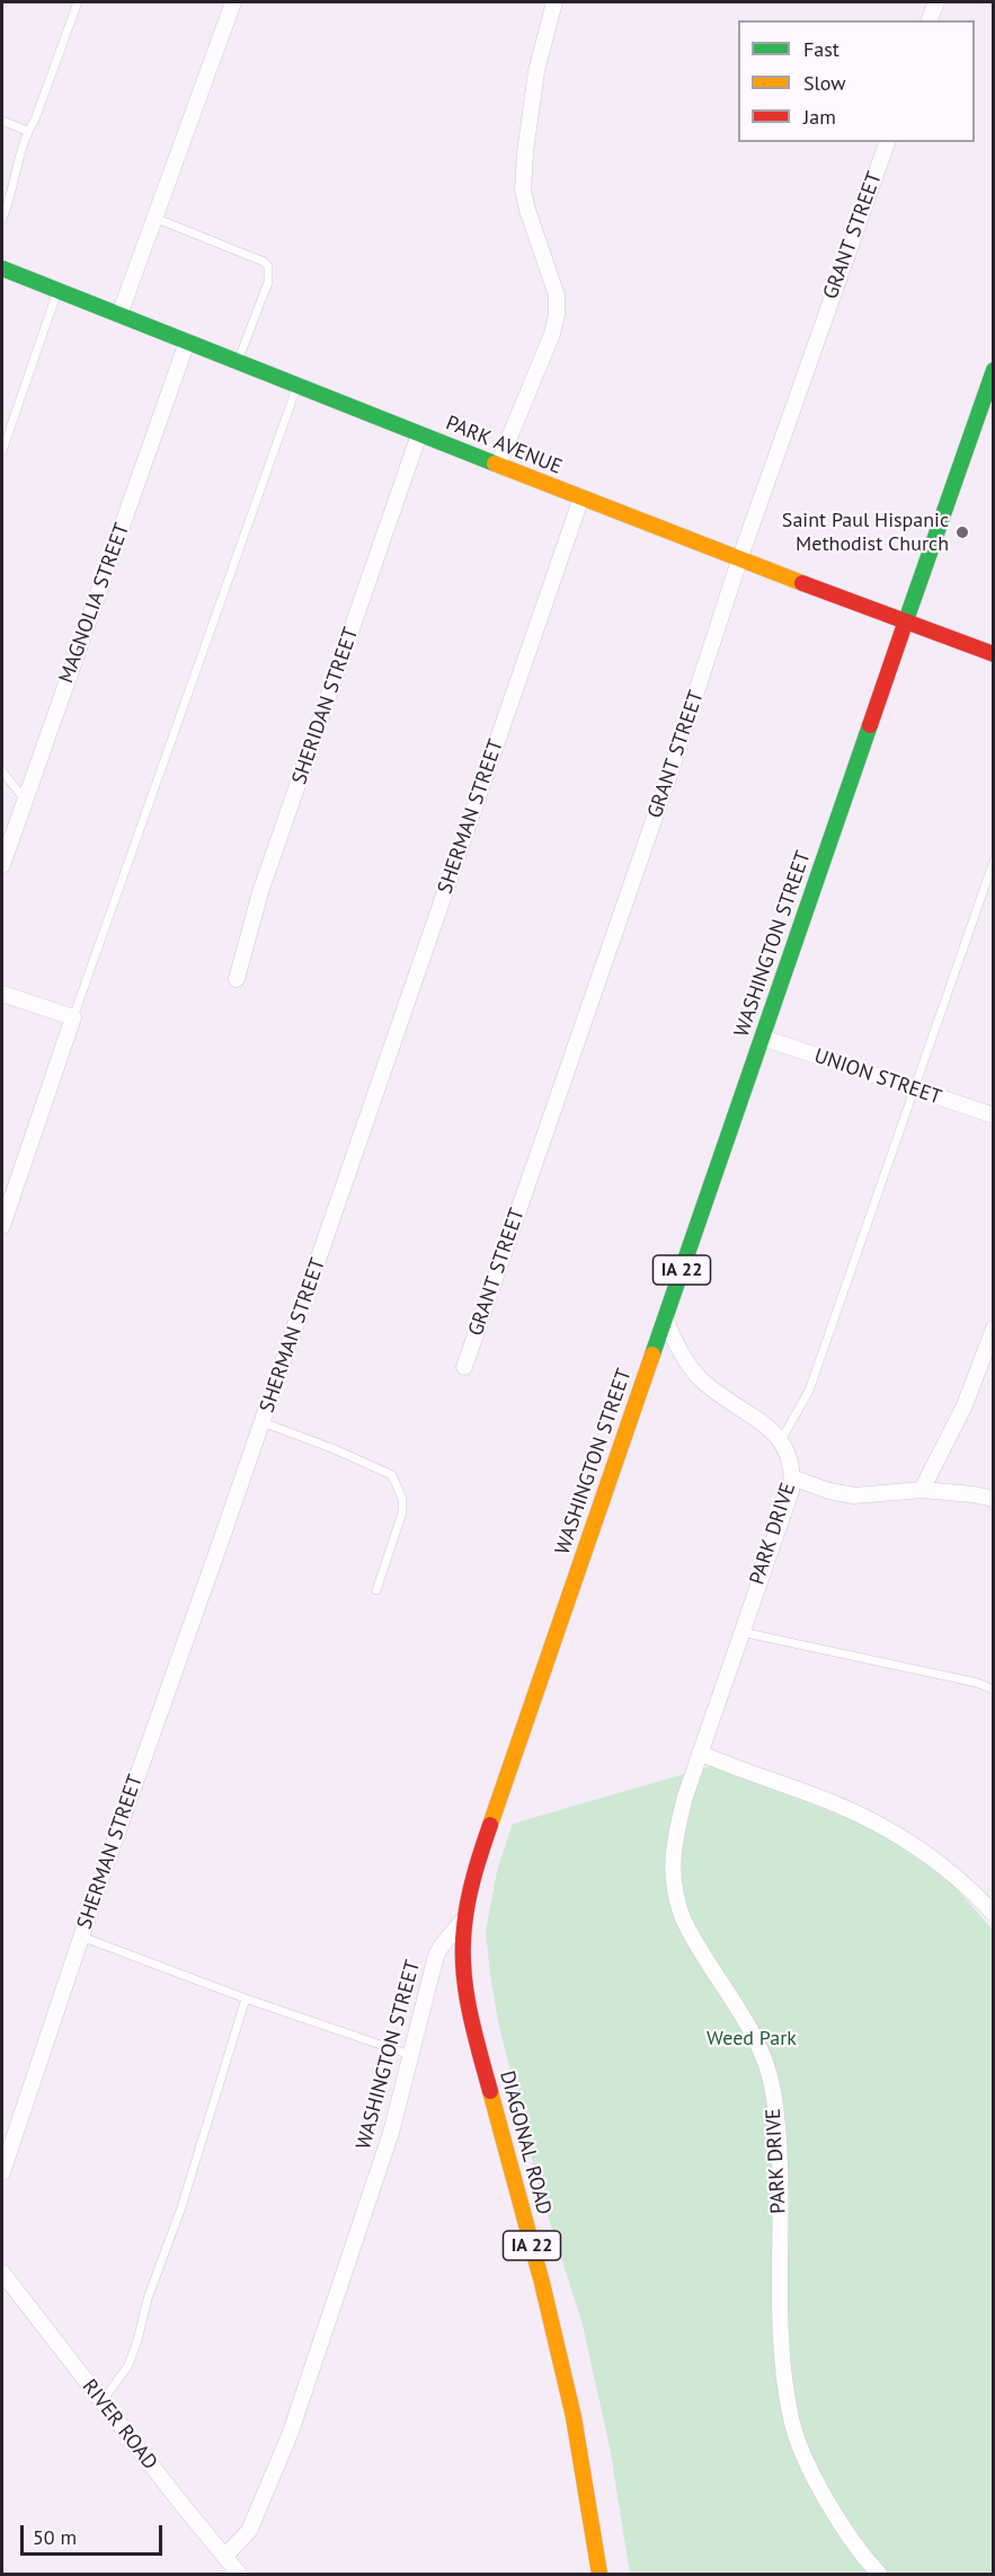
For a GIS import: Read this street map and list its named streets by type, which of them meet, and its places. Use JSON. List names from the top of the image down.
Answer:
{
  "streets": {
    "main road": [
      "PARK AVENUE",
      "WASHINGTON STREET",
      "IA 22",
      "DIAGONAL ROAD"
    ],
    "street": [
      "GRANT STREET",
      "MAGNOLIA STREET",
      "SHERIDAN STREET",
      "SHERMAN STREET",
      "UNION STREET",
      "PARK DRIVE",
      "RIVER ROAD"
    ]
  },
  "crossings": [
    ["GRANT STREET", "PARK AVENUE"],
    ["PARK AVENUE", "MAGNOLIA STREET"],
    ["PARK AVENUE", "SHERIDAN STREET"],
    ["PARK AVENUE", "SHERMAN STREET"],
    ["PARK AVENUE", "WASHINGTON STREET"],
    ["WASHINGTON STREET", "UNION STREET"],
    ["WASHINGTON STREET", "DIAGONAL ROAD"],
    ["WASHINGTON STREET", "RIVER ROAD"]
  ],
  "parks": ["Weed Park"],
  "places": ["Saint Paul Hispanic Methodist Church"],
  "legend": ["Fast", "Slow", "Jam"],
  "scale_bar": "50 m"
}
